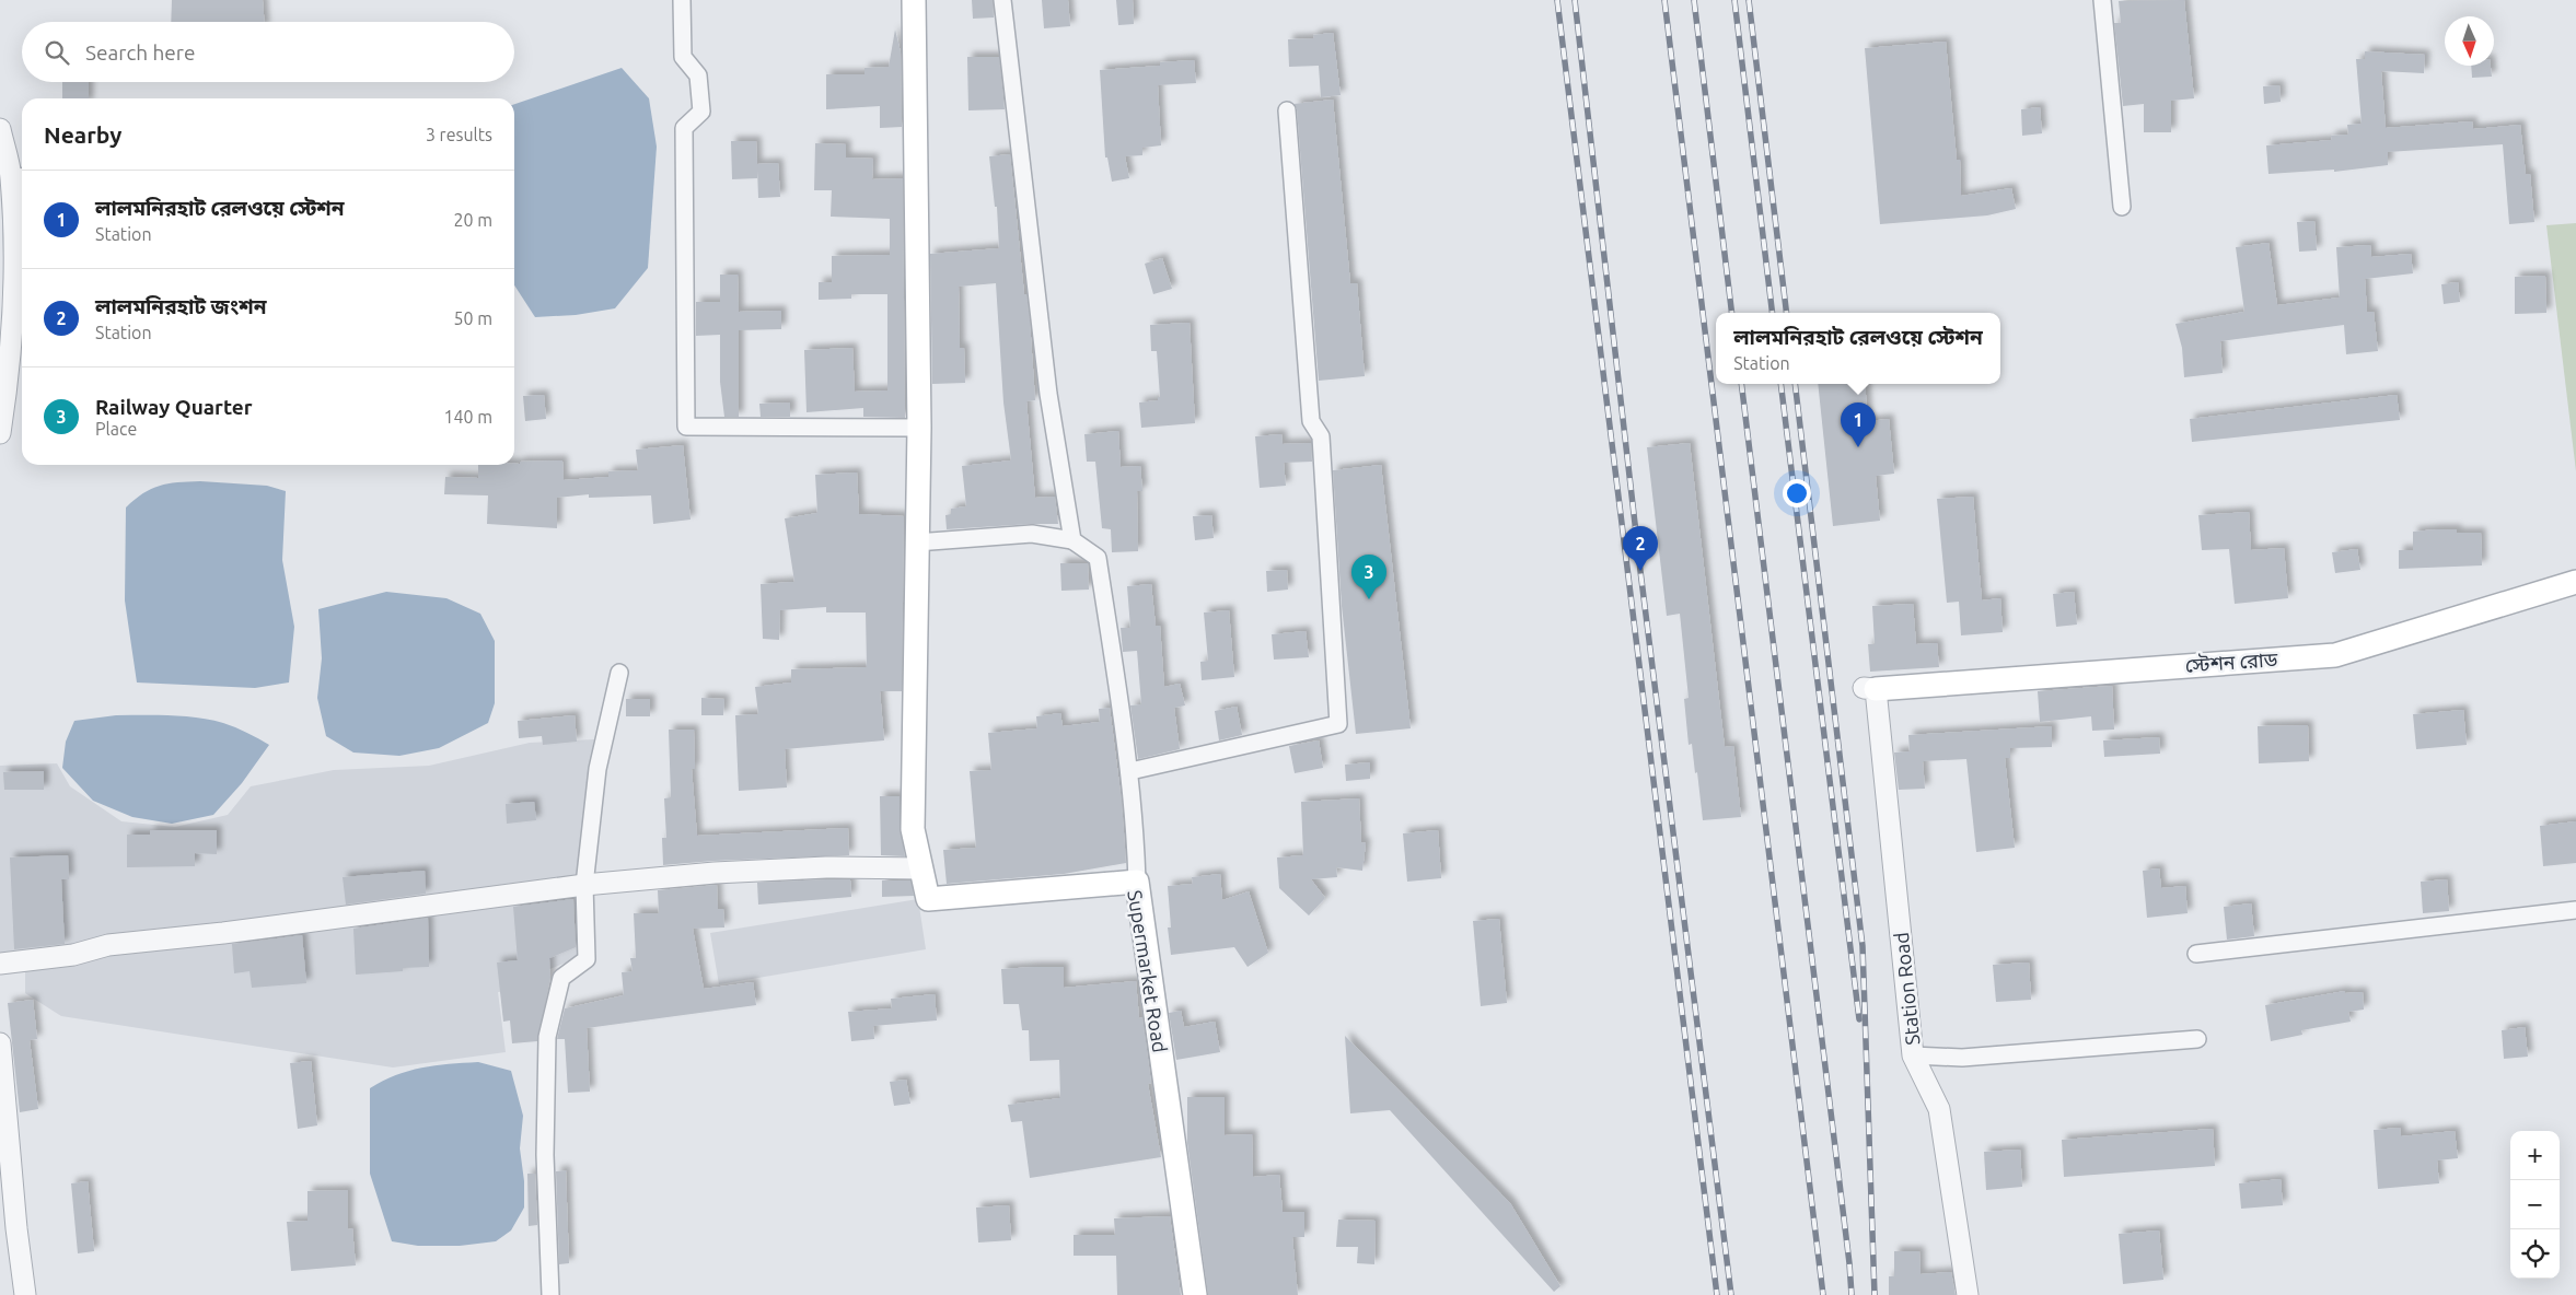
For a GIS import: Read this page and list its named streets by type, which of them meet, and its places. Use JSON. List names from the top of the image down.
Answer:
{
  "streets": {
    "main road": ["স্টেশন রোড", "Supermarket Road"],
    "street": ["Station Road"]
  },
  "crossings": [
    ["স্টেশন রোড", "Station Road"]
  ],
  "north": "bottom",
  "page": {
    "search": "Search here",
    "heading": ["Nearby", "3 results"],
    "list": [
      {
        "mark": "1",
        "name": "লালমনিরহাট রেলওয়ে স্টেশন",
        "note": "Station",
        "value": "20 m"
      },
      {
        "mark": "2",
        "name": "লালমনিরহাট জংশন",
        "note": "Station",
        "value": "50 m"
      },
      {
        "mark": "3",
        "name": "Railway Quarter",
        "note": "Place",
        "value": "140 m"
      }
    ],
    "popup": ["লালমনিরহাট রেলওয়ে স্টেশন", "Station"],
    "pins": ["1", "2", "3"],
    "map_buttons": ["+", "−"]
  }
}
